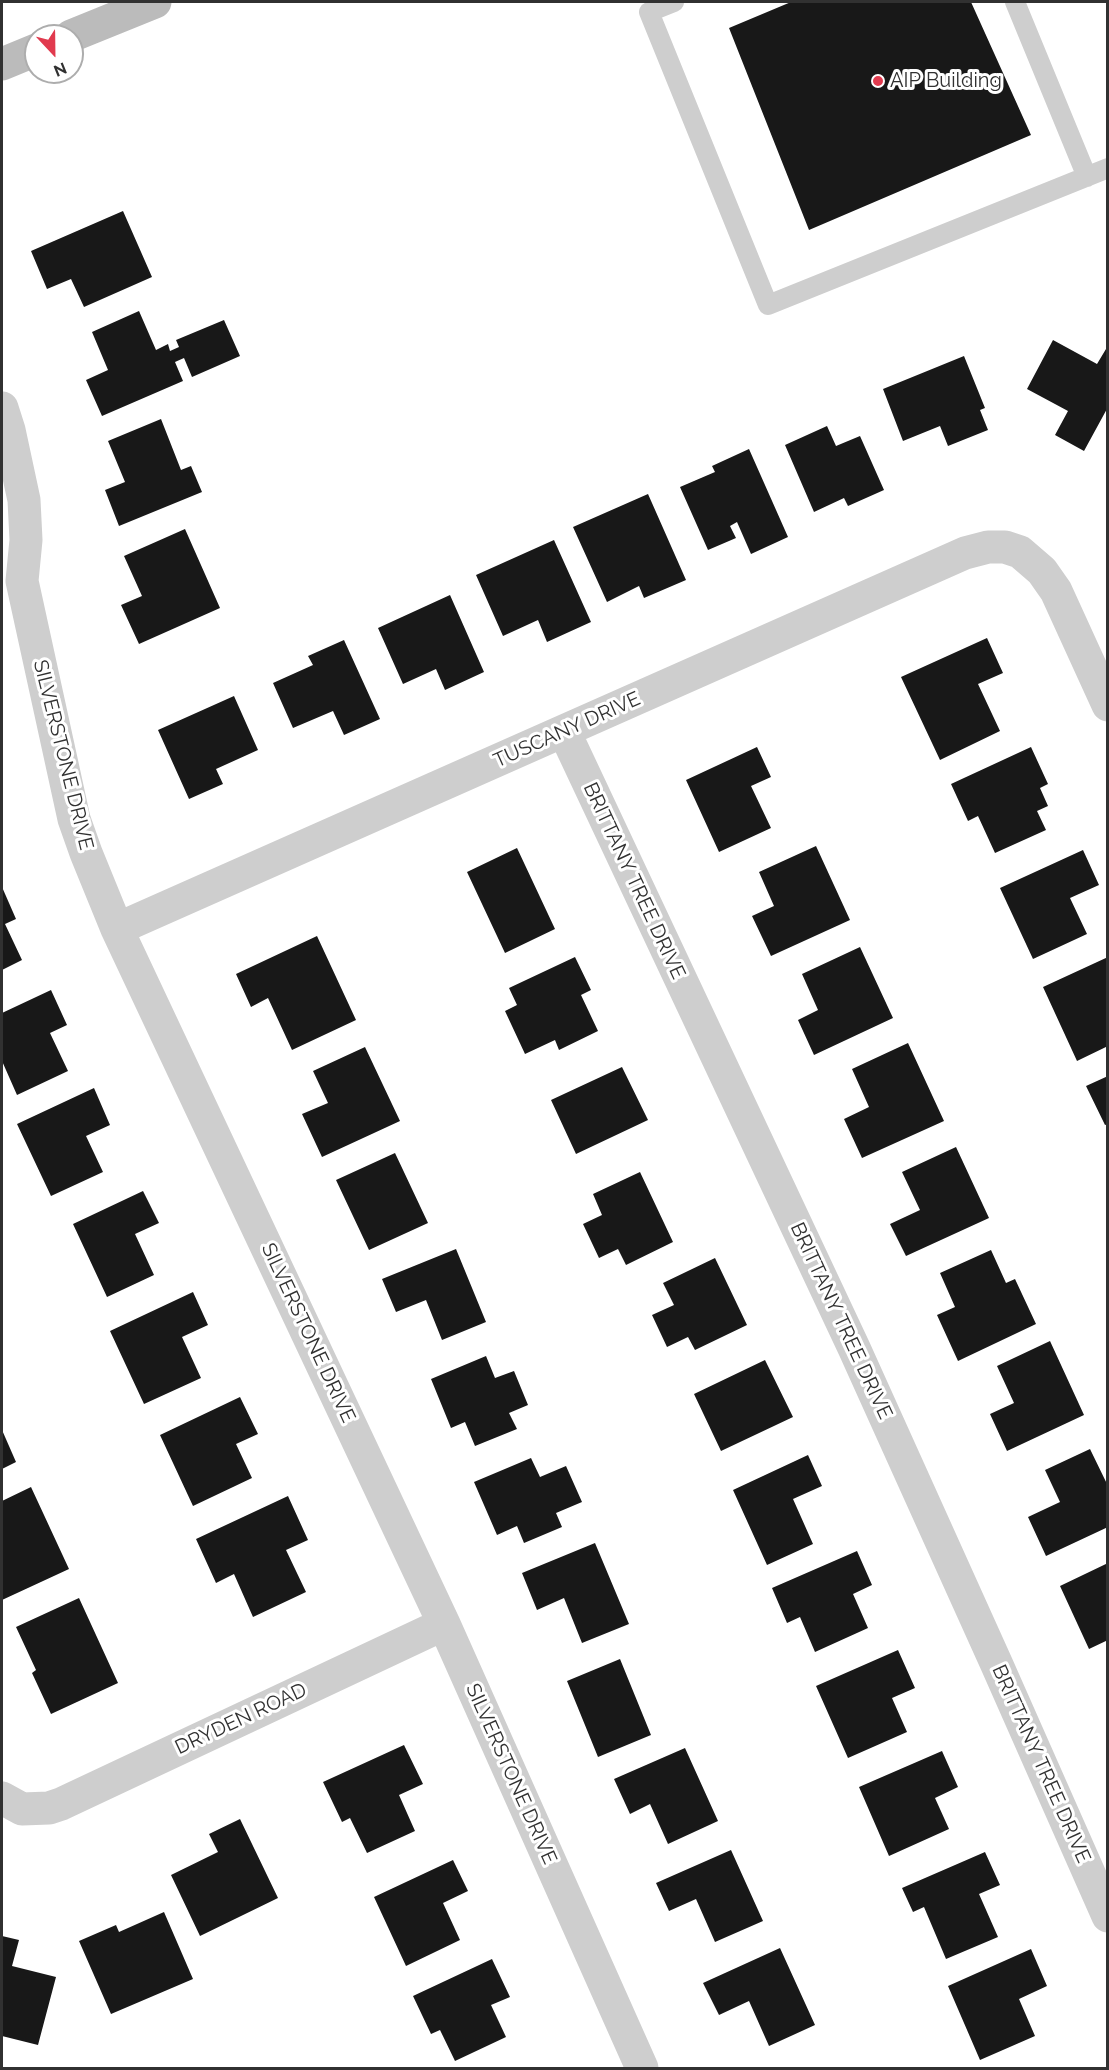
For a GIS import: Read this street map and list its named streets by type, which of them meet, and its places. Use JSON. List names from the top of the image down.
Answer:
{
  "streets": {
    "street": [
      "TUSCANY DRIVE",
      "SILVERSTONE DRIVE",
      "BRITTANY TREE DRIVE",
      "DRYDEN ROAD"
    ]
  },
  "crossings": [
    ["TUSCANY DRIVE", "SILVERSTONE DRIVE"],
    ["TUSCANY DRIVE", "BRITTANY TREE DRIVE"],
    ["SILVERSTONE DRIVE", "DRYDEN ROAD"]
  ],
  "places": ["AIP Building"],
  "north": "bottom"
}
